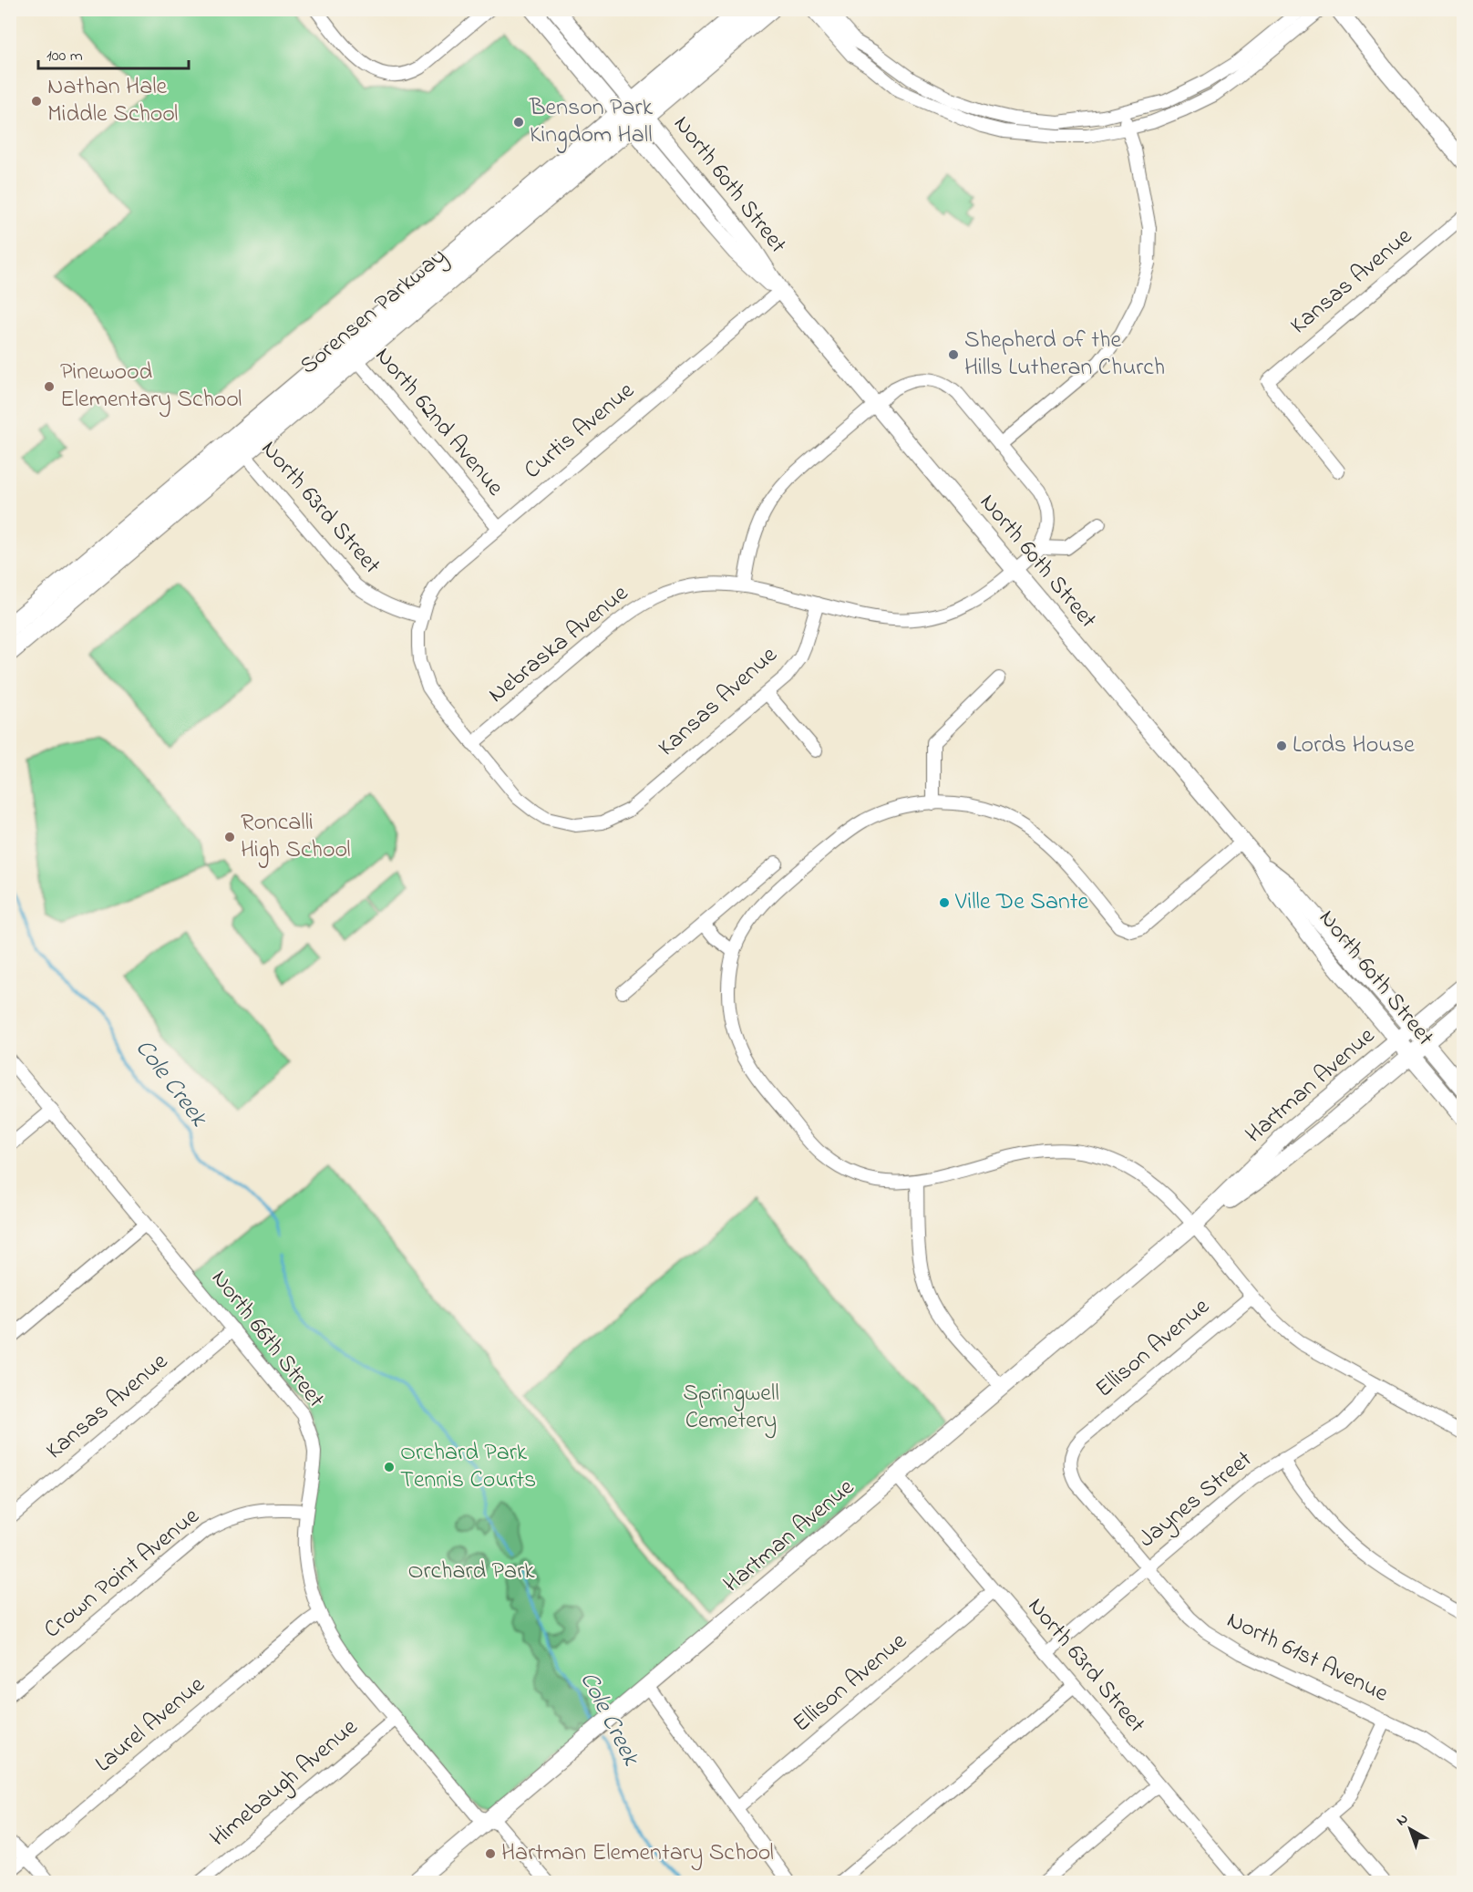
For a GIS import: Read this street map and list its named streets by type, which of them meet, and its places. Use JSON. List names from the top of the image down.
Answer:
{
  "streets": {
    "main road": ["North 60th Street", "Sorensen Parkway", "Hartman Avenue"],
    "street": [
      "Kansas Avenue",
      "North 62nd Avenue",
      "Curtis Avenue",
      "North 63rd Street",
      "Nebraska Avenue",
      "North 66th Street",
      "Ellison Avenue",
      "Jaynes Street",
      "Crown Point Avenue",
      "North 61st Avenue",
      "Laurel Avenue",
      "Himebaugh Avenue"
    ]
  },
  "crossings": [
    ["North 60th Street", "Sorensen Parkway"],
    ["North 60th Street", "Curtis Avenue"],
    ["North 60th Street", "Hartman Avenue"],
    ["Kansas Avenue", "Nebraska Avenue"],
    ["Kansas Avenue", "North 66th Street"],
    ["Sorensen Parkway", "North 62nd Avenue"],
    ["Sorensen Parkway", "North 63rd Street"],
    ["North 62nd Avenue", "Curtis Avenue"],
    ["Curtis Avenue", "North 63rd Street"],
    ["North 63rd Street", "Hartman Avenue"],
    ["North 63rd Street", "Ellison Avenue"],
    ["North 63rd Street", "Jaynes Street"],
    ["Hartman Avenue", "North 66th Street"],
    ["North 66th Street", "Crown Point Avenue"],
    ["North 66th Street", "Laurel Avenue"],
    ["North 66th Street", "Himebaugh Avenue"],
    ["Ellison Avenue", "North 61st Avenue"],
    ["Jaynes Street", "North 61st Avenue"]
  ],
  "water": ["Cole Creek"],
  "parks": ["Springwell Cemetery", "Orchard Park"],
  "places": [
    "Nathan Hale Middle School",
    "Benson Park Kingdom Hall",
    "Shepherd of the Hills Lutheran Church",
    "Pinewood Elementary School",
    "Lords House",
    "Roncalli High School",
    "Ville De Sante",
    "Orchard Park Tennis Courts",
    "Hartman Elementary School"
  ],
  "scale_bar": "100 m",
  "north": "top left"
}
